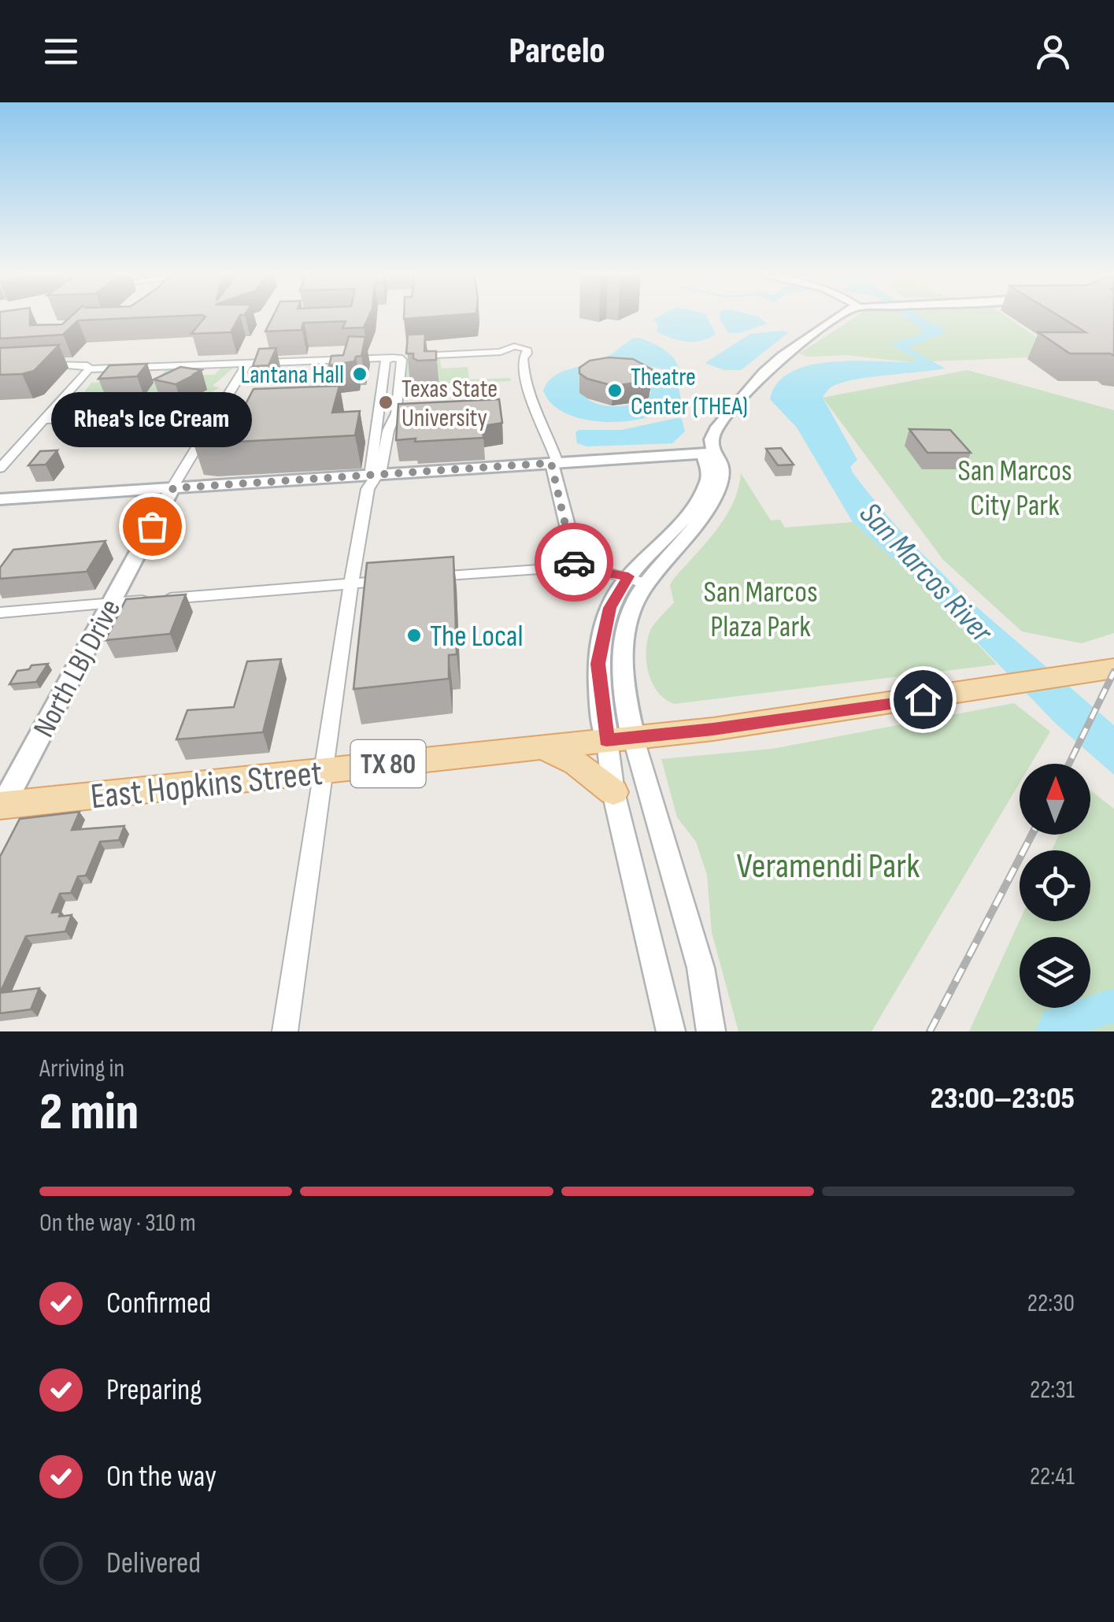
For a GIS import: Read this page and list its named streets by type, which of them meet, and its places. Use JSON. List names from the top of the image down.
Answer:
{
  "streets": {
    "main road": ["North LBJ Drive", "TX 80", "East Hopkins Street"]
  },
  "crossings": [
    ["North LBJ Drive", "East Hopkins Street"]
  ],
  "water": ["San Marcos River"],
  "parks": ["San Marcos City Park", "San Marcos Plaza Park", "Veramendi Park"],
  "places": [
    "Lantana Hall",
    "Theatre Center (THEA)",
    "Texas State University",
    "Rhea's Ice Cream",
    "The Local"
  ],
  "north": "top",
  "page": {
    "header": "Parcelo",
    "bubble": "Rhea's Ice Cream",
    "heading": ["2 min", "Arriving in", "23:00–23:05"],
    "bar": "On the way · 310 m",
    "list": [
      ["Confirmed", "22:30"],
      ["Preparing", "22:31"],
      ["On the way", "22:41"],
      "Delivered"
    ]
  }
}
